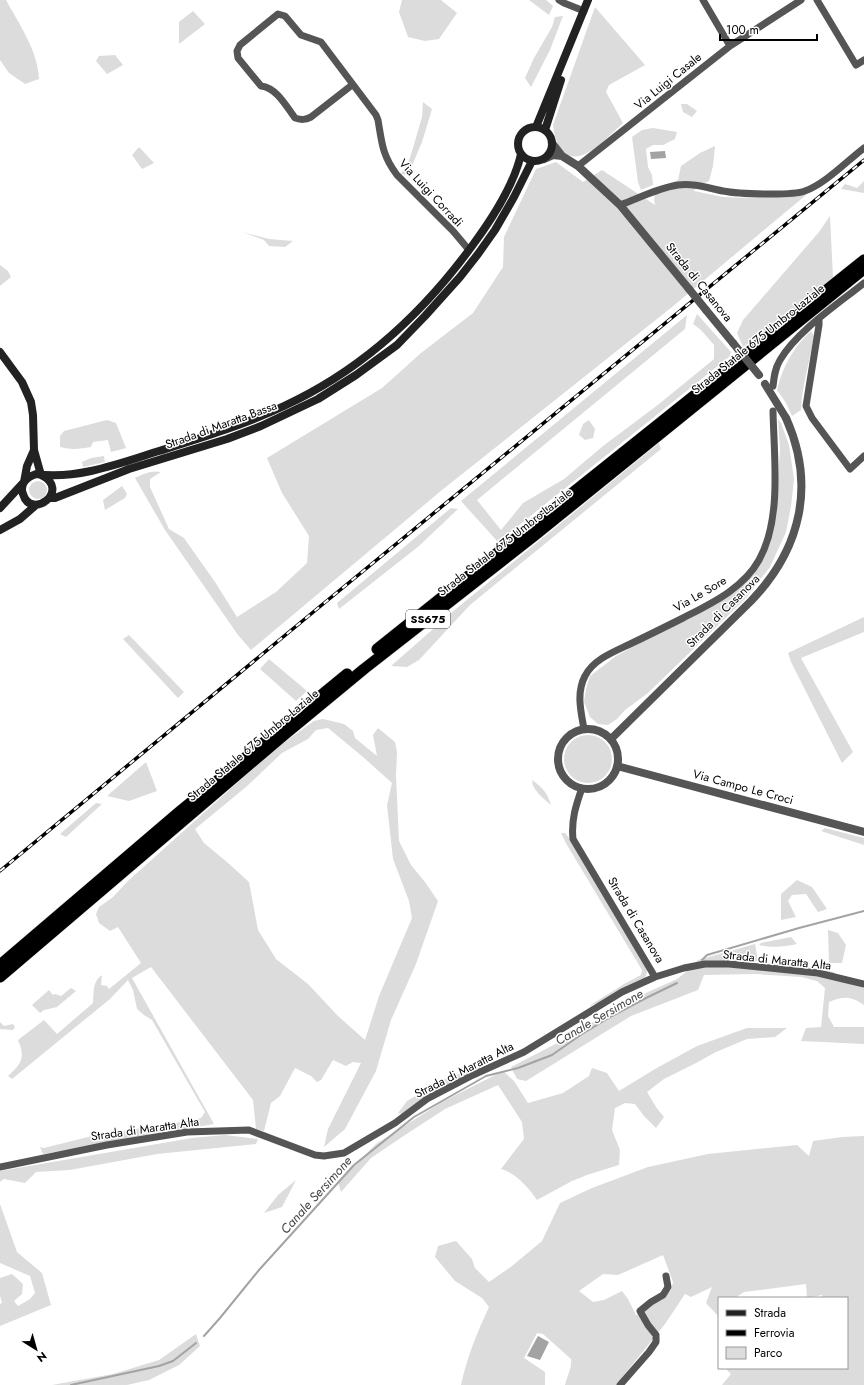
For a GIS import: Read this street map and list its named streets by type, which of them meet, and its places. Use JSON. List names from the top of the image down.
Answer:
{
  "streets": {
    "highway": ["Strada Statale 675 Umbro-Laziale", "SS675"],
    "main road": ["Strada di Maratta Bassa"],
    "street": [
      "Via Luigi Casale",
      "Via Luigi Corradi",
      "Strada di Casanova",
      "Via Le Sore",
      "Via Campo Le Croci",
      "Strada di Maratta Alta"
    ]
  },
  "crossings": [
    ["Via Luigi Casale", "Strada di Casanova"],
    ["Via Luigi Corradi", "Strada di Maratta Bassa"],
    ["Strada di Casanova", "Strada di Maratta Bassa"],
    ["Strada di Casanova", "Via Le Sore"],
    ["Strada di Casanova", "Via Campo Le Croci"],
    ["Strada di Casanova", "Strada di Maratta Alta"],
    ["Via Le Sore", "Via Campo Le Croci"]
  ],
  "water": ["Canale Sersimone"],
  "legend": ["Strada", "Ferrovia", "Parco"],
  "scale_bar": "100 m",
  "north": "bottom right"
}
